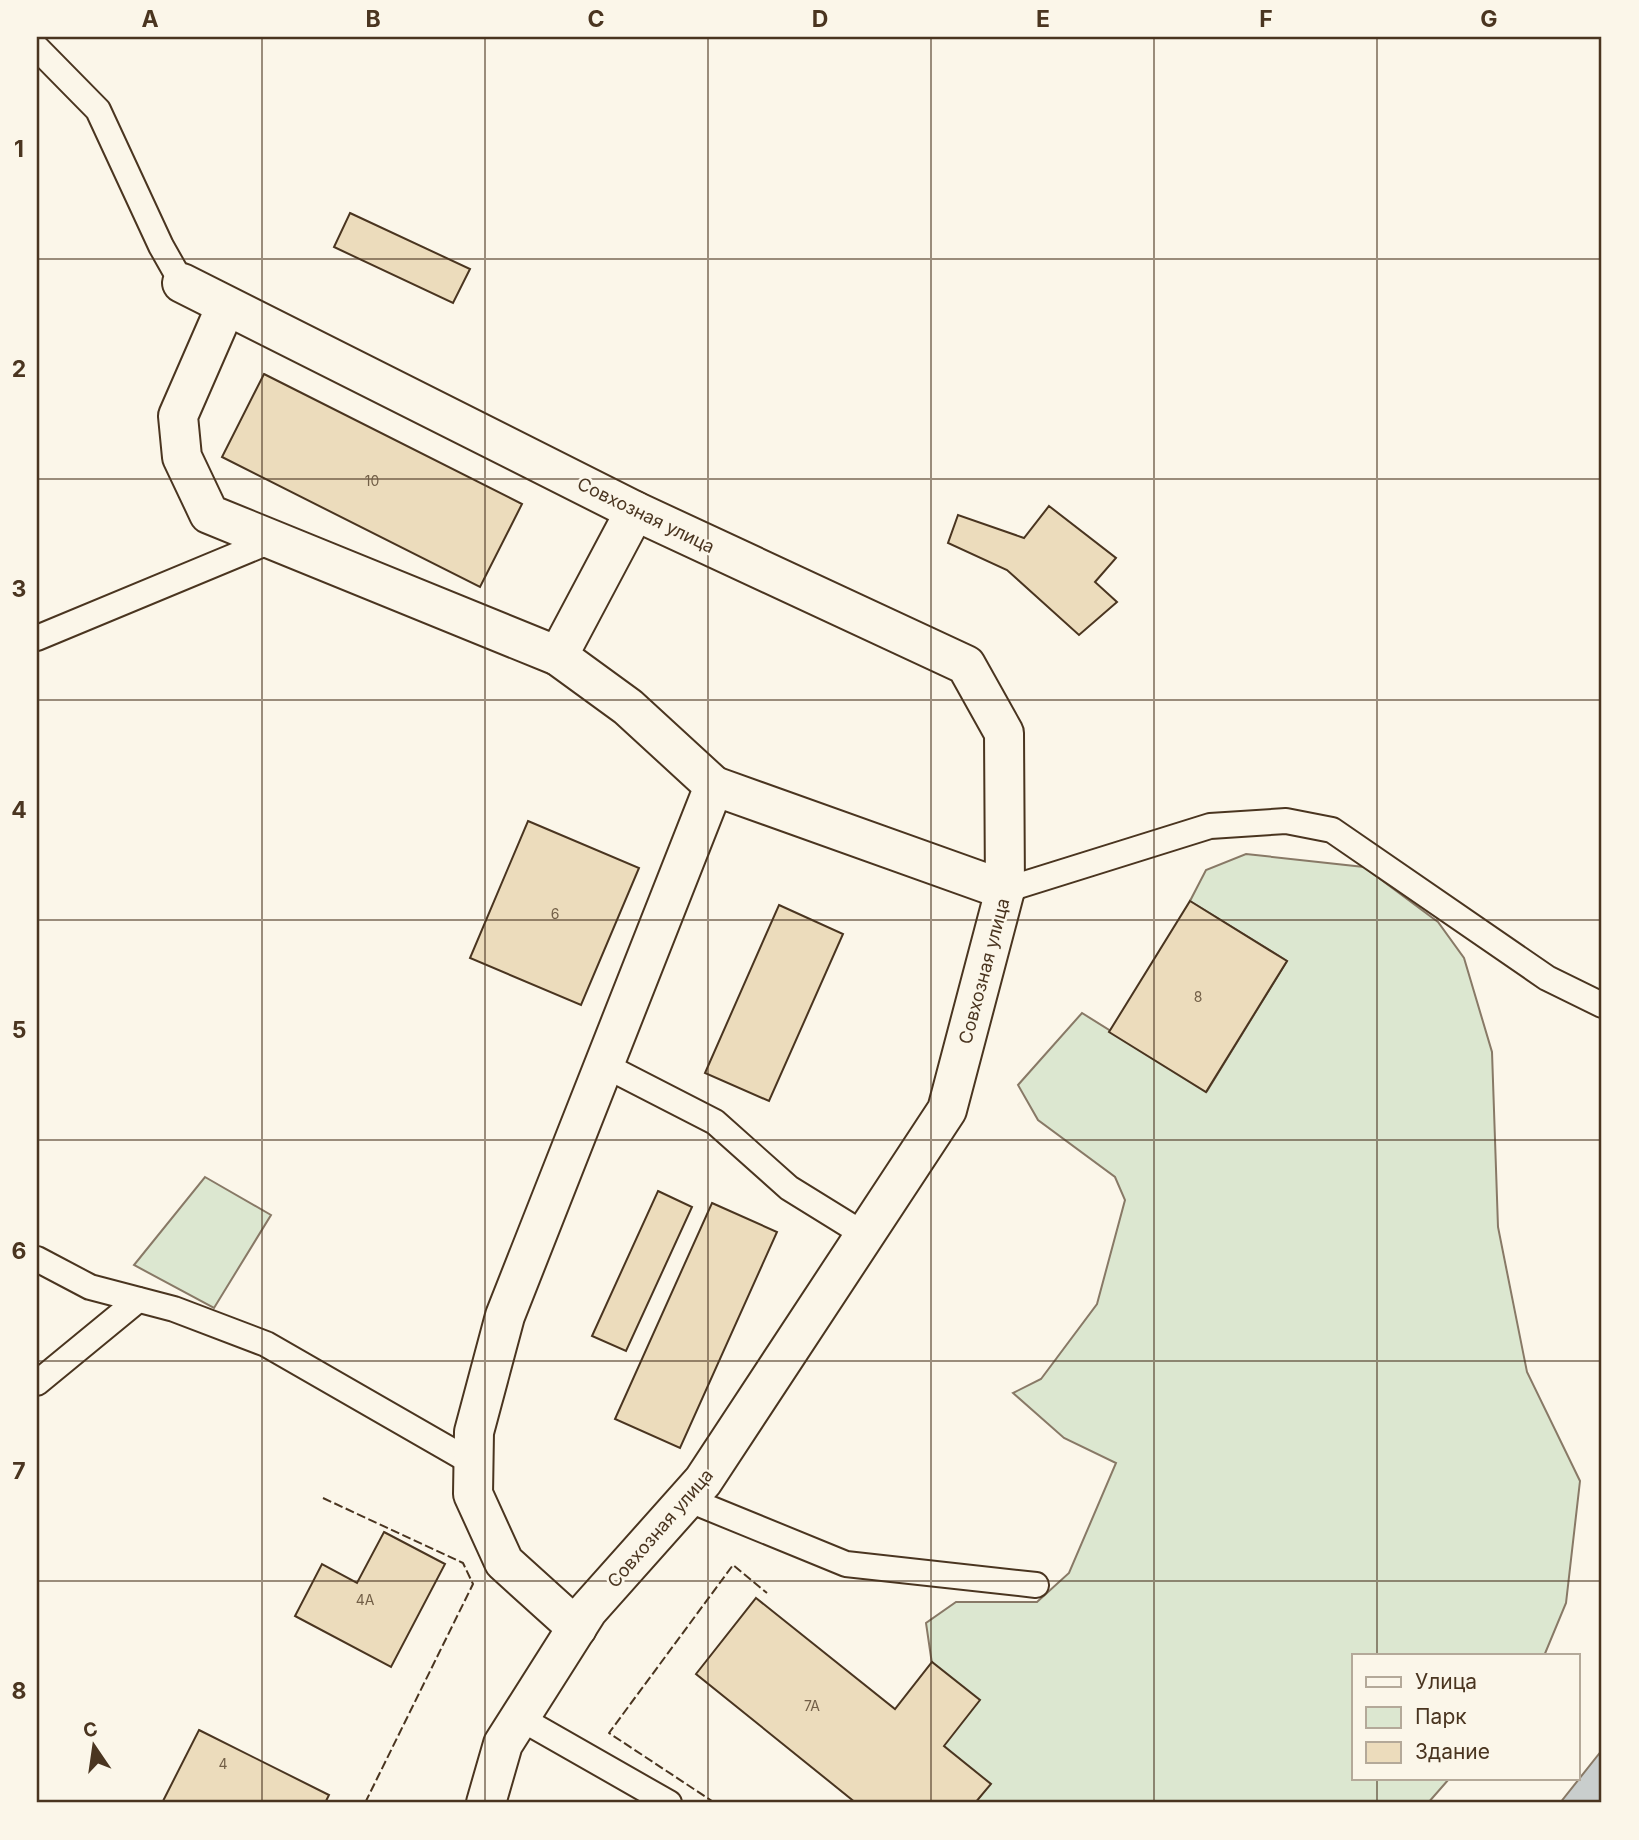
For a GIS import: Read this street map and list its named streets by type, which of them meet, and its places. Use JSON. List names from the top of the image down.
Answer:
{
  "streets": {
    "street": ["Совхозная улица"]
  },
  "house_numbers": [
    "10",
    "6",
    "8",
    "4А",
    "7А",
    "4"
  ],
  "legend": ["Улица", "Парк", "Здание"],
  "north": "top",
  "grid": {
    "columns": [
      "A",
      "B",
      "C",
      "D",
      "E",
      "F",
      "G"
    ],
    "rows": [
      "1",
      "2",
      "3",
      "4",
      "5",
      "6",
      "7",
      "8"
    ]
  }
}
